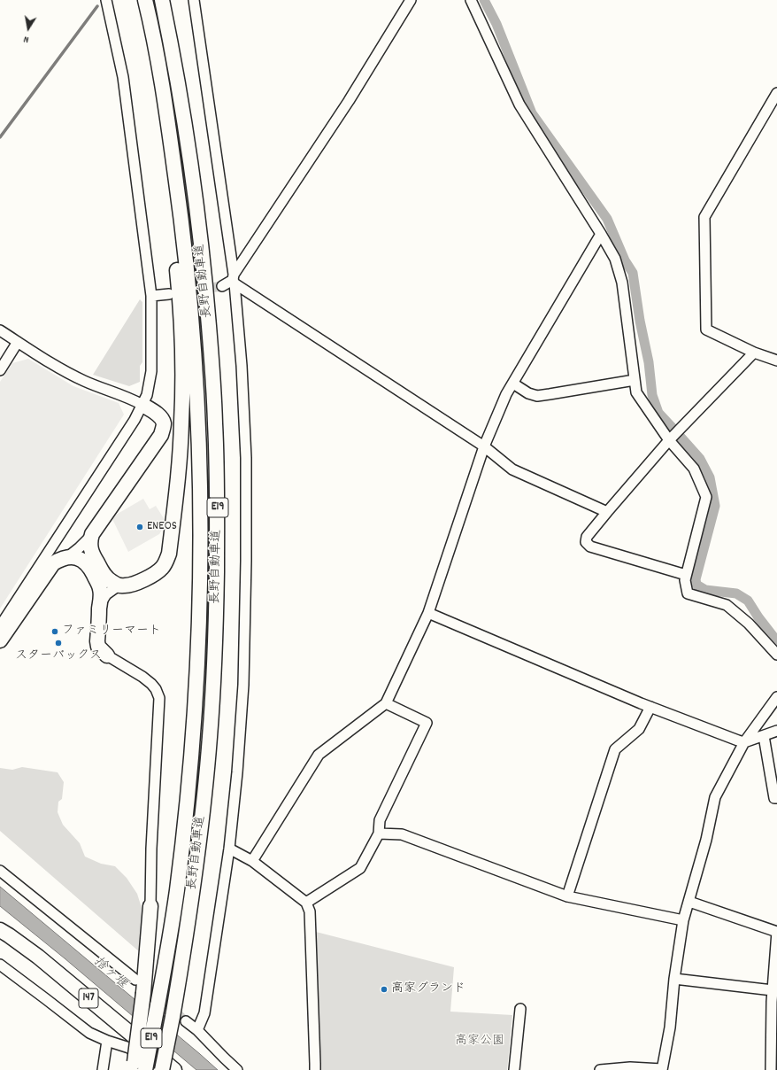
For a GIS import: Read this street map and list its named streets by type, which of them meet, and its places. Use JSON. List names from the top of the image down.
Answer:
{
  "streets": {
    "highway": ["長野自動車道", "E19", "147"]
  },
  "water": ["捨ヶ堰"],
  "parks": ["高家公園"],
  "places": [
    "ENEOS",
    "ファミリーマート",
    "スターバックス",
    "高家グランド"
  ],
  "north": "bottom"
}
